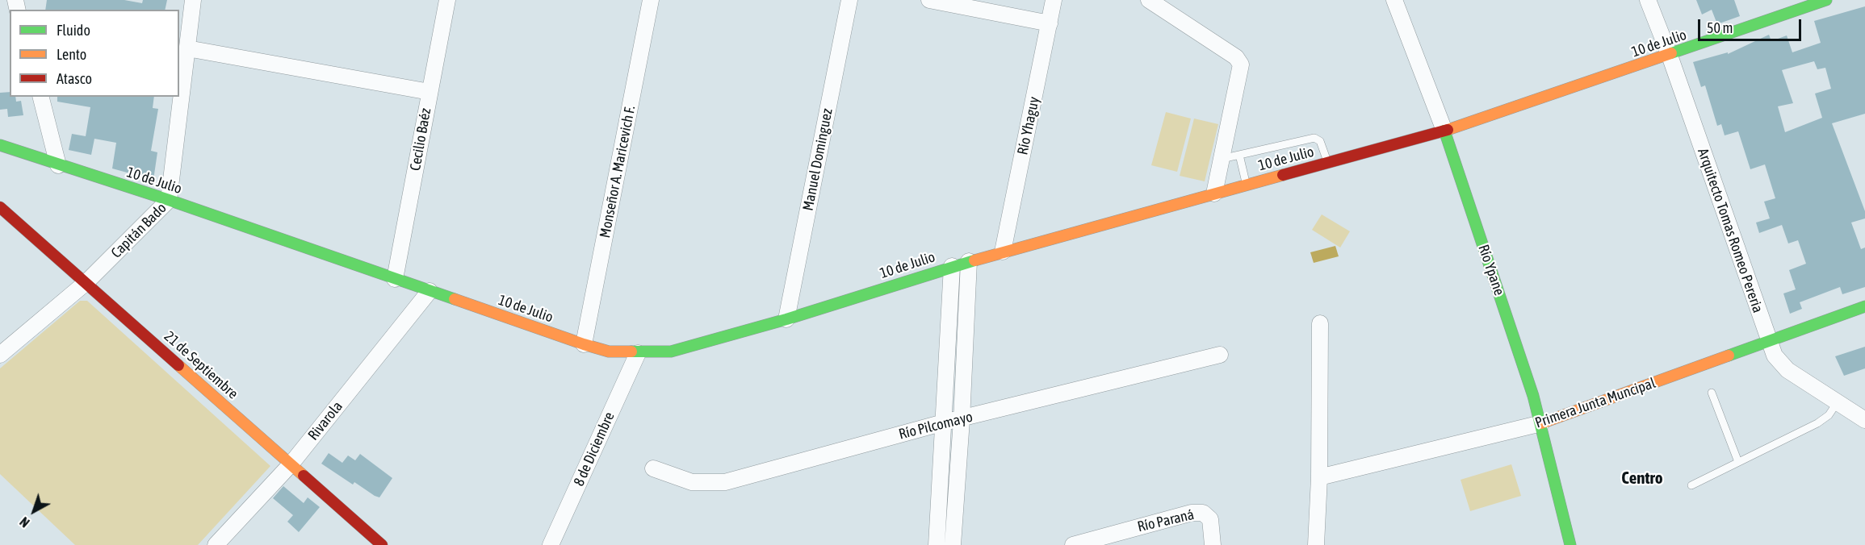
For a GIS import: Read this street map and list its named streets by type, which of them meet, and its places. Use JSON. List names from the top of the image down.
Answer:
{
  "streets": {
    "main road": [
      "10 de Julio",
      "Río Ypane",
      "21 de Septiembre",
      "Primera Junta Muncipal"
    ],
    "street": [
      "Río Yhaguy",
      "Cecilio Baéz",
      "Manuel Dominguez",
      "Monseñor A. Maricevich F.",
      "Capitán Bado",
      "Arquitecto Tomas Romeo Pereria",
      "Rivarola",
      "Río Pilcomayo",
      "8 de Diciembre",
      "Río Paraná"
    ]
  },
  "crossings": [
    ["10 de Julio", "Río Yhaguy"],
    ["10 de Julio", "Cecilio Baéz"],
    ["10 de Julio", "Manuel Dominguez"],
    ["10 de Julio", "Monseñor A. Maricevich F."],
    ["10 de Julio", "Capitán Bado"],
    ["10 de Julio", "Arquitecto Tomas Romeo Pereria"],
    ["10 de Julio", "Río Ypane"],
    ["10 de Julio", "Rivarola"],
    ["10 de Julio", "8 de Diciembre"],
    ["Capitán Bado", "21 de Septiembre"],
    ["Arquitecto Tomas Romeo Pereria", "Primera Junta Muncipal"],
    ["Río Ypane", "Primera Junta Muncipal"],
    ["21 de Septiembre", "Rivarola"]
  ],
  "districts": ["Centro"],
  "legend": ["Fluido", "Lento", "Atasco"],
  "scale_bar": "50 m",
  "north": "bottom left"
}
